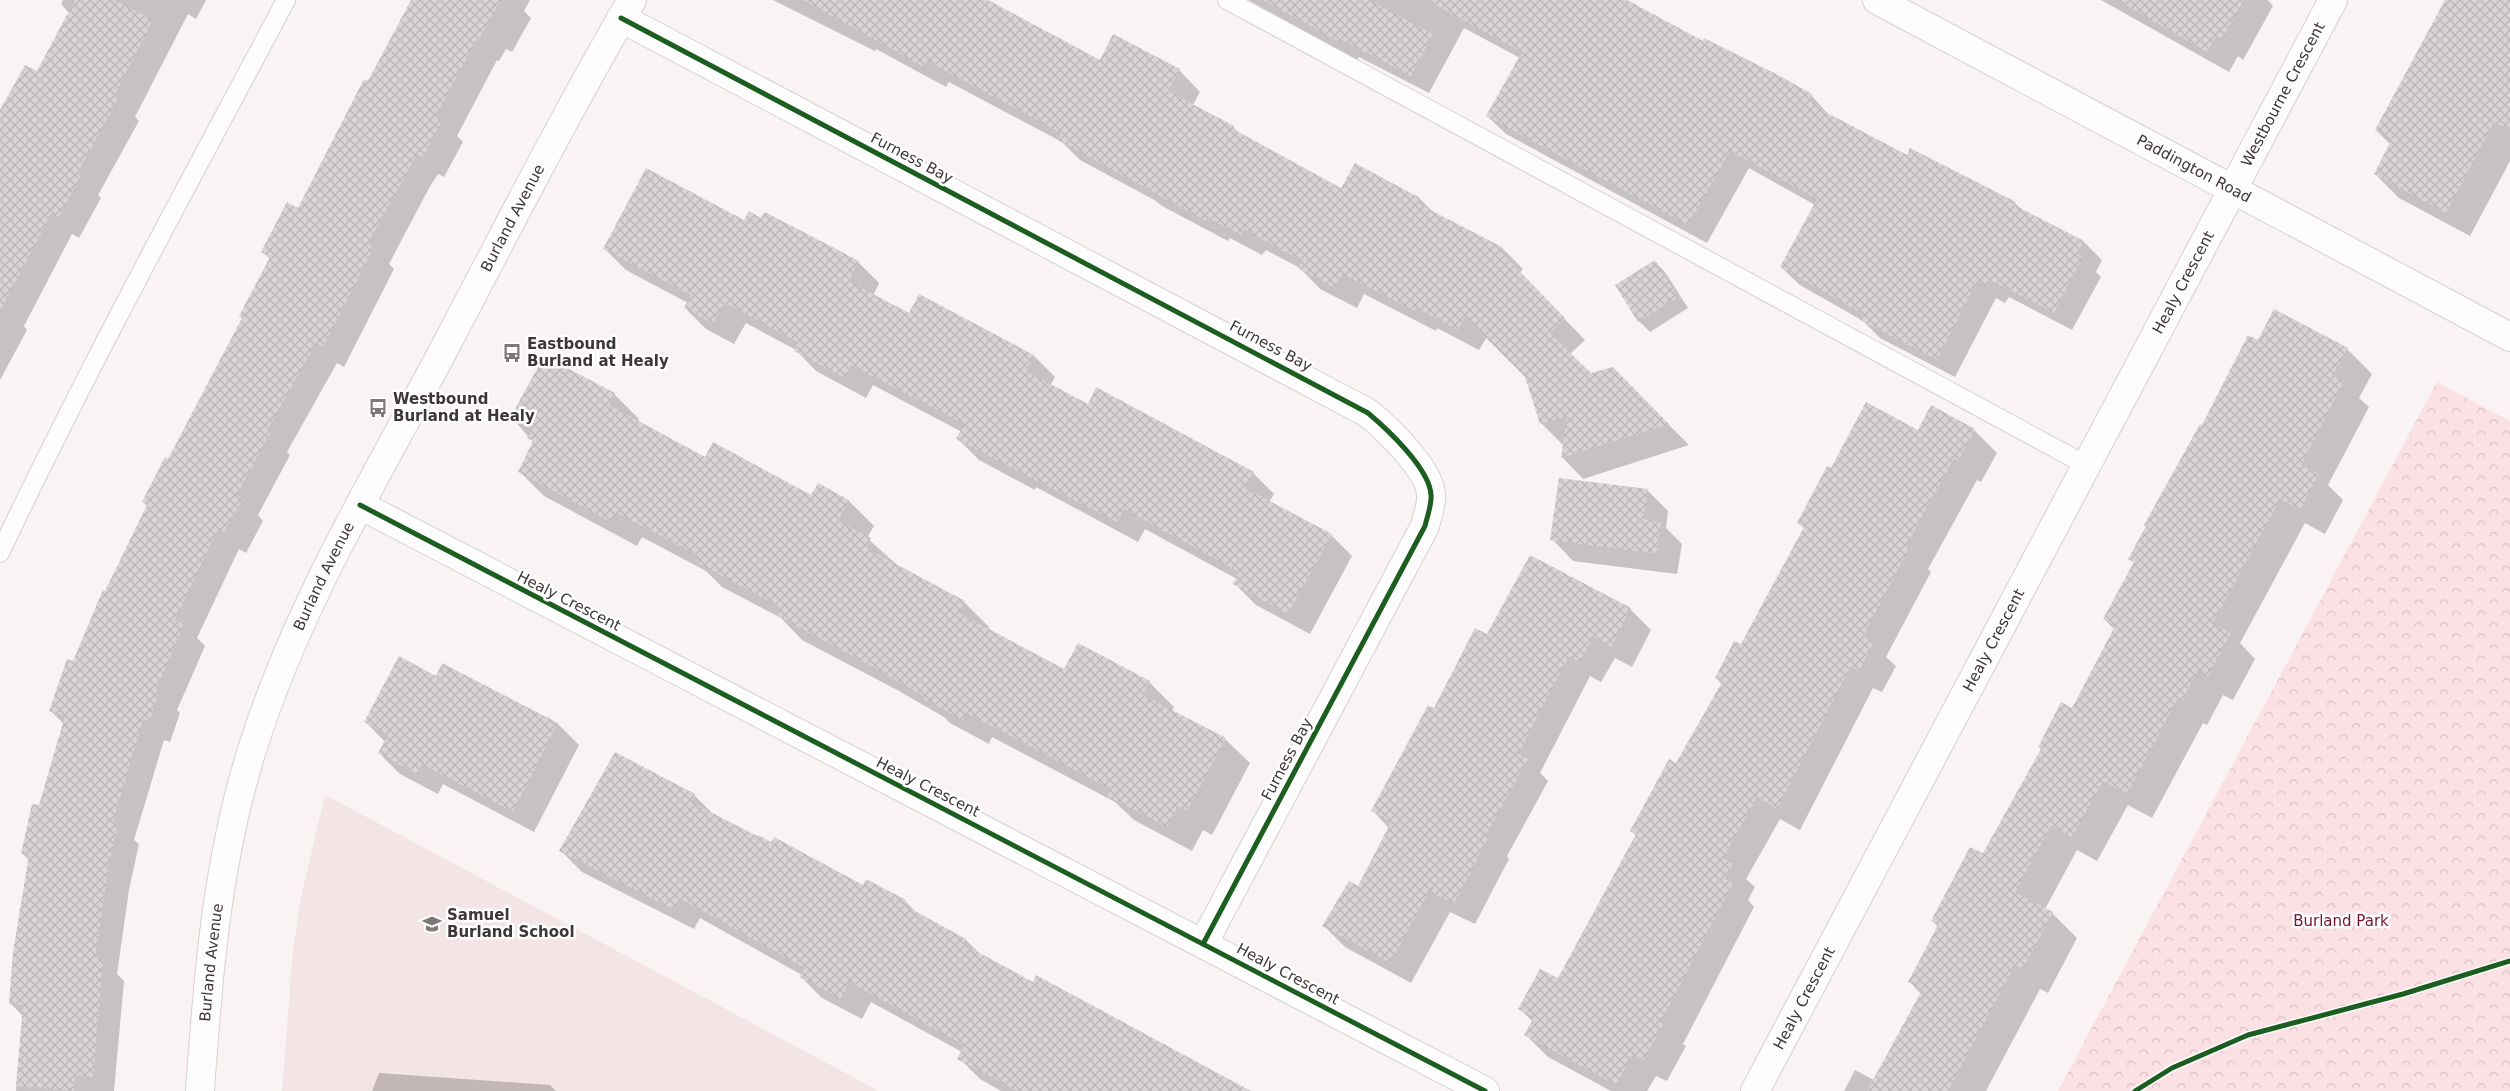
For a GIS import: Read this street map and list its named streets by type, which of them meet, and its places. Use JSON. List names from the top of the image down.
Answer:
{
  "streets": {
    "street": [
      "Westbourne Crescent",
      "Furness Bay",
      "Paddington Road",
      "Burland Avenue",
      "Healy Crescent"
    ]
  },
  "crossings": [
    ["Westbourne Crescent", "Paddington Road"],
    ["Westbourne Crescent", "Healy Crescent"],
    ["Furness Bay", "Burland Avenue"],
    ["Furness Bay", "Healy Crescent"],
    ["Paddington Road", "Healy Crescent"],
    ["Burland Avenue", "Healy Crescent"]
  ],
  "parks": ["Burland Park"],
  "places": {
    "bus stop": ["Eastbound Burland at Healy", "Westbound Burland at Healy"],
    "school or university": ["Samuel Burland School"]
  }
}
